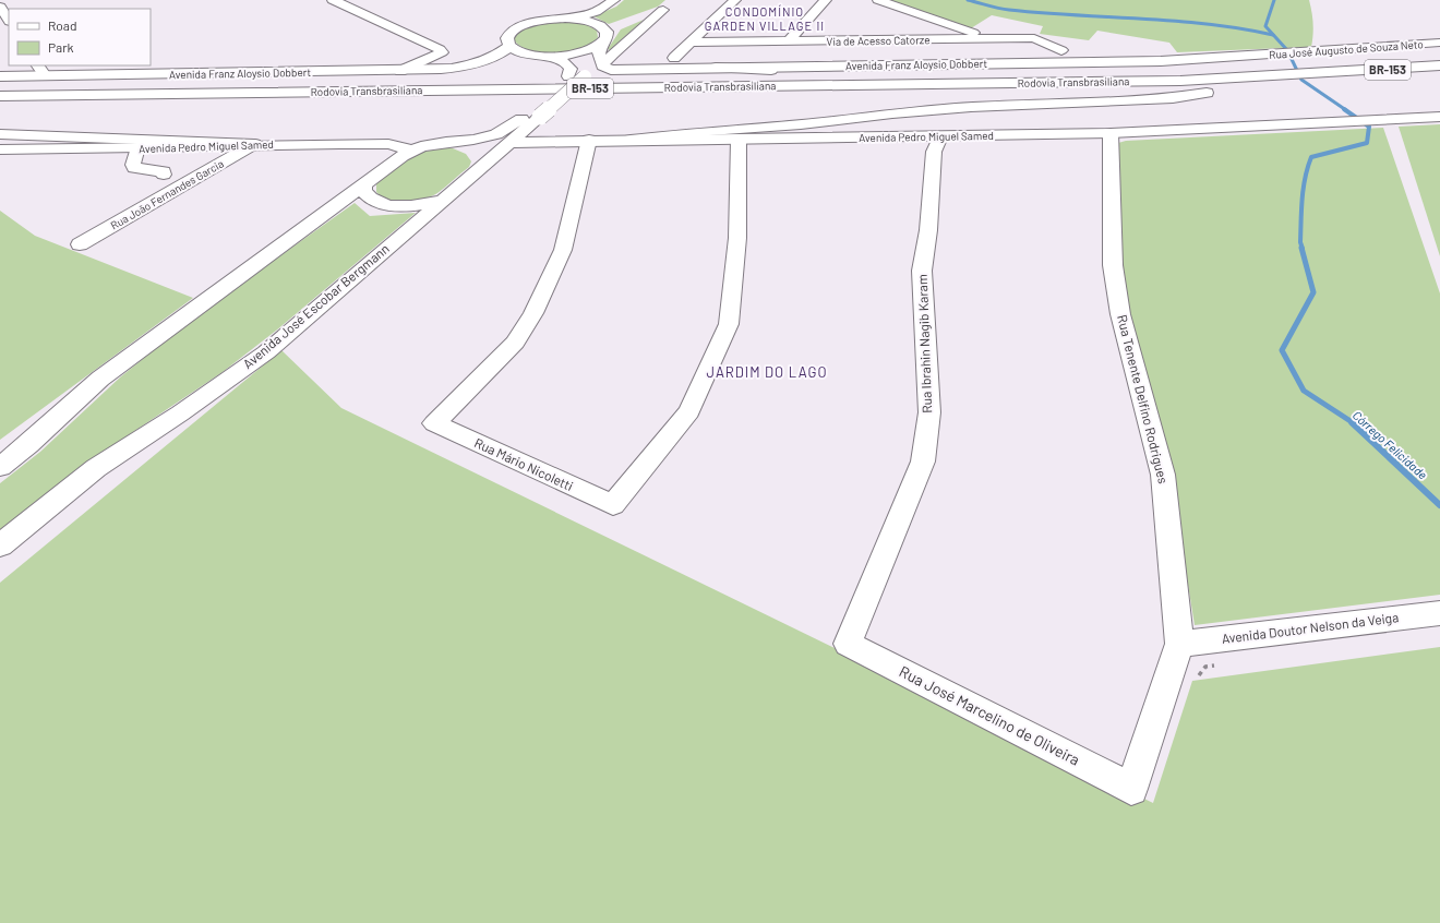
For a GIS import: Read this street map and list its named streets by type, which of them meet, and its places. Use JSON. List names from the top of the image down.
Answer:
{
  "streets": {
    "main road": [
      "Via de Acesso Catorze",
      "Rua José Augusto de Souza Neto",
      "Avenida Franz Aloysio Dobbert",
      "BR-153",
      "Rodovia Transbrasiliana",
      "Avenida Pedro Miguel Samed",
      "Rua João Fernandes Garcia",
      "Avenida José Escobar Bergmann",
      "Rua Ibrahin Nagib Karam",
      "Rua Tenente Delfino Rodrigues",
      "Rua Mário Nicoletti",
      "Avenida Doutor Nelson da Veiga",
      "Rua José Marcelino de Oliveira"
    ]
  },
  "crossings": [
    ["Rua José Augusto de Souza Neto", "Avenida Franz Aloysio Dobbert"],
    ["Rodovia Transbrasiliana", "Avenida Pedro Miguel Samed"],
    ["Avenida Pedro Miguel Samed", "Rua João Fernandes Garcia"],
    ["Avenida Pedro Miguel Samed", "Avenida José Escobar Bergmann"],
    ["Avenida Pedro Miguel Samed", "Rua Ibrahin Nagib Karam"],
    ["Avenida Pedro Miguel Samed", "Rua Tenente Delfino Rodrigues"],
    ["Avenida Pedro Miguel Samed", "Rua Mário Nicoletti"],
    ["Rua Ibrahin Nagib Karam", "Rua José Marcelino de Oliveira"],
    ["Rua Tenente Delfino Rodrigues", "Avenida Doutor Nelson da Veiga"],
    ["Rua Tenente Delfino Rodrigues", "Rua José Marcelino de Oliveira"]
  ],
  "districts": ["CONDOMÍNIO GARDEN VILLAGE II", "JARDIM DO LAGO"],
  "water": ["Córrego Felicidade"],
  "legend": ["Road", "Park"]
}
